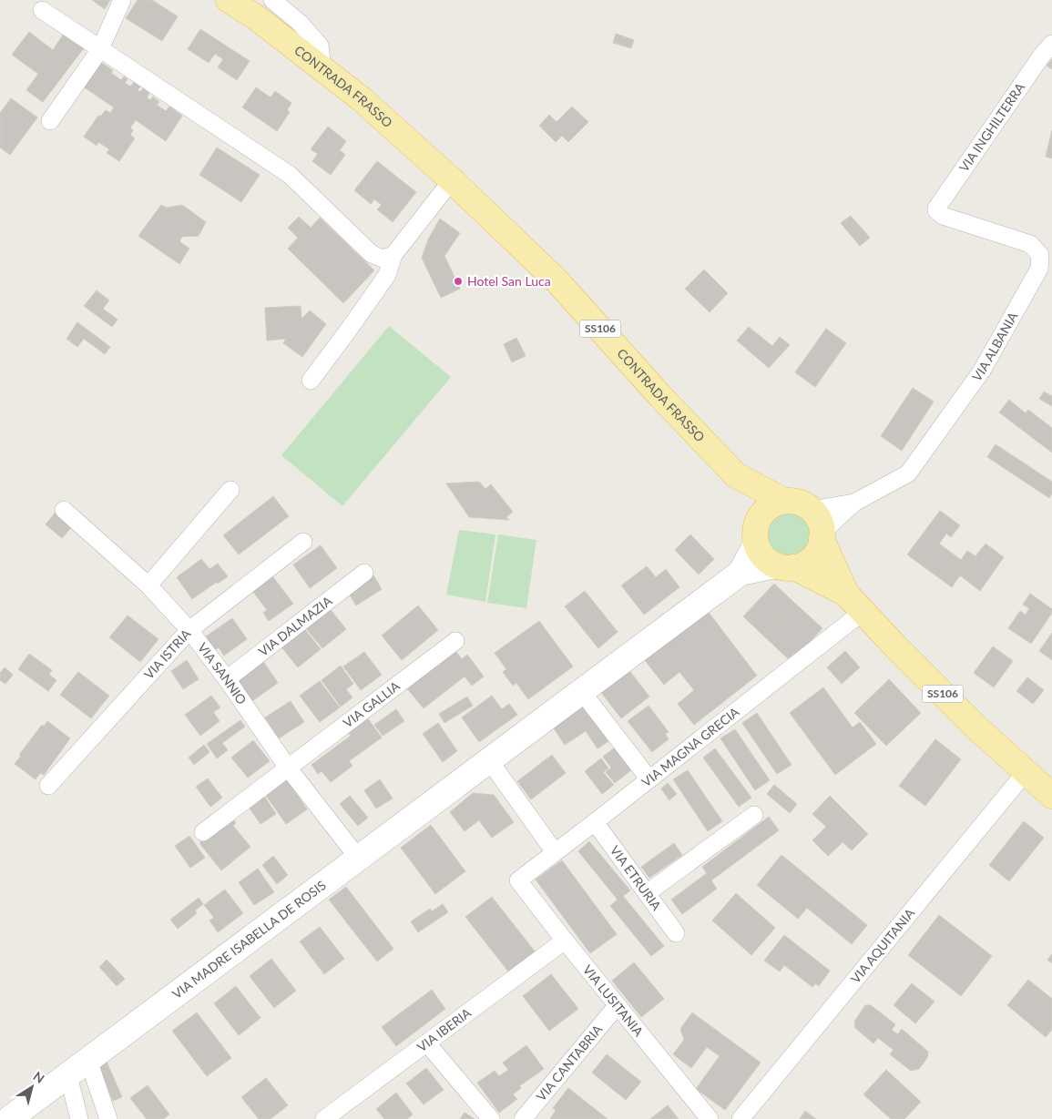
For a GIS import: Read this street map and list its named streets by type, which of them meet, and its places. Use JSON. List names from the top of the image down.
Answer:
{
  "streets": {
    "main road": ["CONTRADA FRASSO", "SS106"],
    "street": [
      "VIA INGHILTERRA",
      "VIA ALBANIA",
      "VIA DALMAZIA",
      "VIA ISTRIA",
      "VIA SANNIO",
      "VIA GALLIA",
      "VIA MAGNA GRECIA",
      "VIA ETRURIA",
      "VIA MADRE ISABELLA DE ROSIS",
      "VIA AQUITANIA",
      "VIA LUSITANIA",
      "VIA IBERIA",
      "VIA CANTABRIA"
    ]
  },
  "crossings": [
    ["CONTRADA FRASSO", "SS106"],
    ["CONTRADA FRASSO", "VIA ALBANIA"],
    ["CONTRADA FRASSO", "VIA MADRE ISABELLA DE ROSIS"],
    ["VIA INGHILTERRA", "VIA ALBANIA"],
    ["SS106", "VIA ALBANIA"],
    ["SS106", "VIA MAGNA GRECIA"],
    ["SS106", "VIA MADRE ISABELLA DE ROSIS"],
    ["SS106", "VIA AQUITANIA"],
    ["VIA ALBANIA", "VIA MADRE ISABELLA DE ROSIS"],
    ["VIA DALMAZIA", "VIA SANNIO"],
    ["VIA ISTRIA", "VIA SANNIO"],
    ["VIA SANNIO", "VIA GALLIA"],
    ["VIA SANNIO", "VIA MADRE ISABELLA DE ROSIS"],
    ["VIA MAGNA GRECIA", "VIA ETRURIA"],
    ["VIA MAGNA GRECIA", "VIA LUSITANIA"],
    ["VIA LUSITANIA", "VIA IBERIA"],
    ["VIA LUSITANIA", "VIA CANTABRIA"]
  ],
  "places": ["Hotel San Luca"],
  "north": "top right"
}
